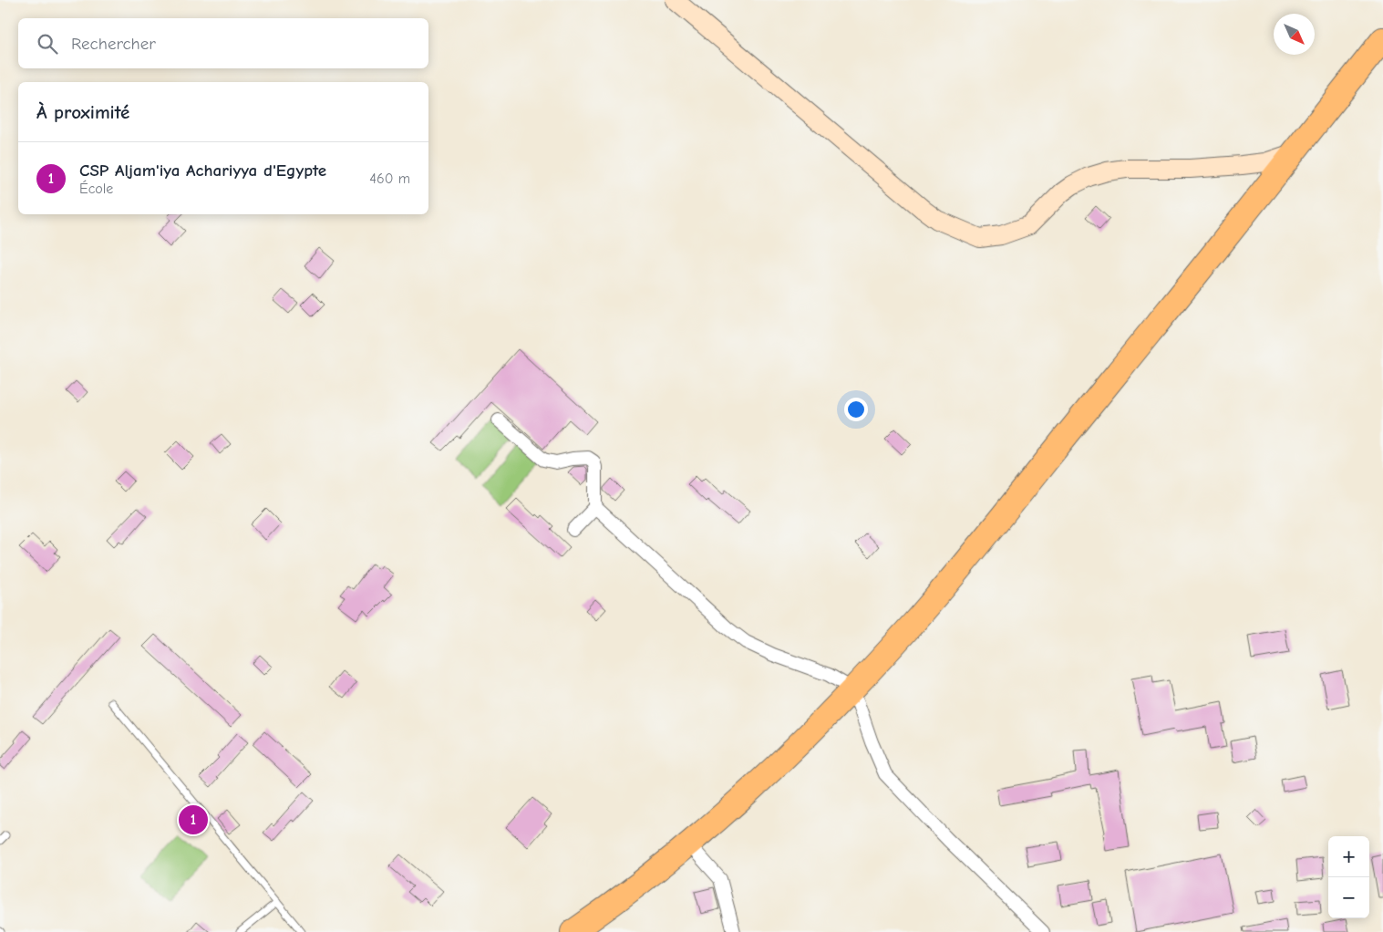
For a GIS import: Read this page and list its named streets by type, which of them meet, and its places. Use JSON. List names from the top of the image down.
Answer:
{
  "north": "bottom right",
  "page": {
    "search": "Rechercher",
    "heading": "À proximité",
    "list": [
      {
        "mark": "1",
        "name": "CSP Aljam'iya Achariyya d'Egypte",
        "note": "École",
        "value": "460 m"
      }
    ],
    "pins": "1",
    "map_buttons": ["+", "−"]
  }
}
